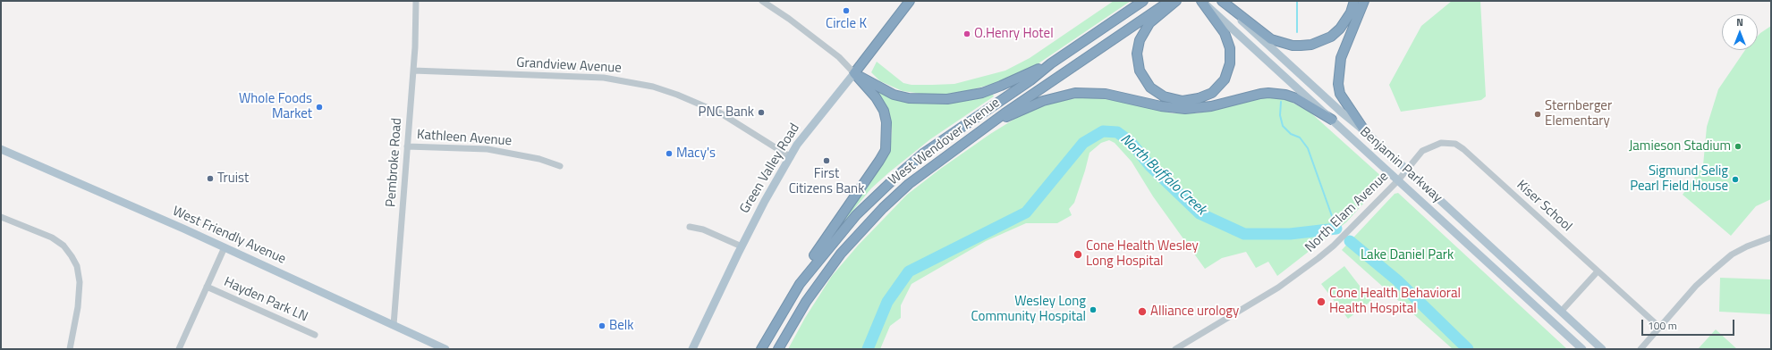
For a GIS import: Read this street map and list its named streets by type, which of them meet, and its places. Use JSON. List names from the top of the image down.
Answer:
{
  "streets": {
    "highway": ["West Wendover Avenue", "Green Valley Road"],
    "main road": ["Benjamin Parkway", "West Friendly Avenue"],
    "street": [
      "Grandview Avenue",
      "Kathleen Avenue",
      "Pembroke Road",
      "Kiser School",
      "North Elam Avenue",
      "Hayden Park LN"
    ]
  },
  "crossings": [
    ["Grandview Avenue", "Pembroke Road"],
    ["Grandview Avenue", "Green Valley Road"],
    ["Kathleen Avenue", "Pembroke Road"],
    ["Pembroke Road", "West Friendly Avenue"],
    ["Benjamin Parkway", "Kiser School"],
    ["Benjamin Parkway", "North Elam Avenue"],
    ["Kiser School", "North Elam Avenue"]
  ],
  "water": ["North Buffalo Creek"],
  "parks": ["Lake Daniel Park"],
  "places": [
    "Circle K",
    "O.Henry Hotel",
    "Whole Foods Market",
    "PNC Bank",
    "Sternberger Elementary",
    "Jamieson Stadium",
    "Macy's",
    "First Citizens Bank",
    "Truist",
    "Sigmund Selig Pearl Field House",
    "Cone Health Wesley Long Hospital",
    "Cone Health Behavioral Health Hospital",
    "Wesley Long Community Hospital",
    "Alliance urology",
    "Belk"
  ],
  "scale_bar": "100 m",
  "north": "top"
}
